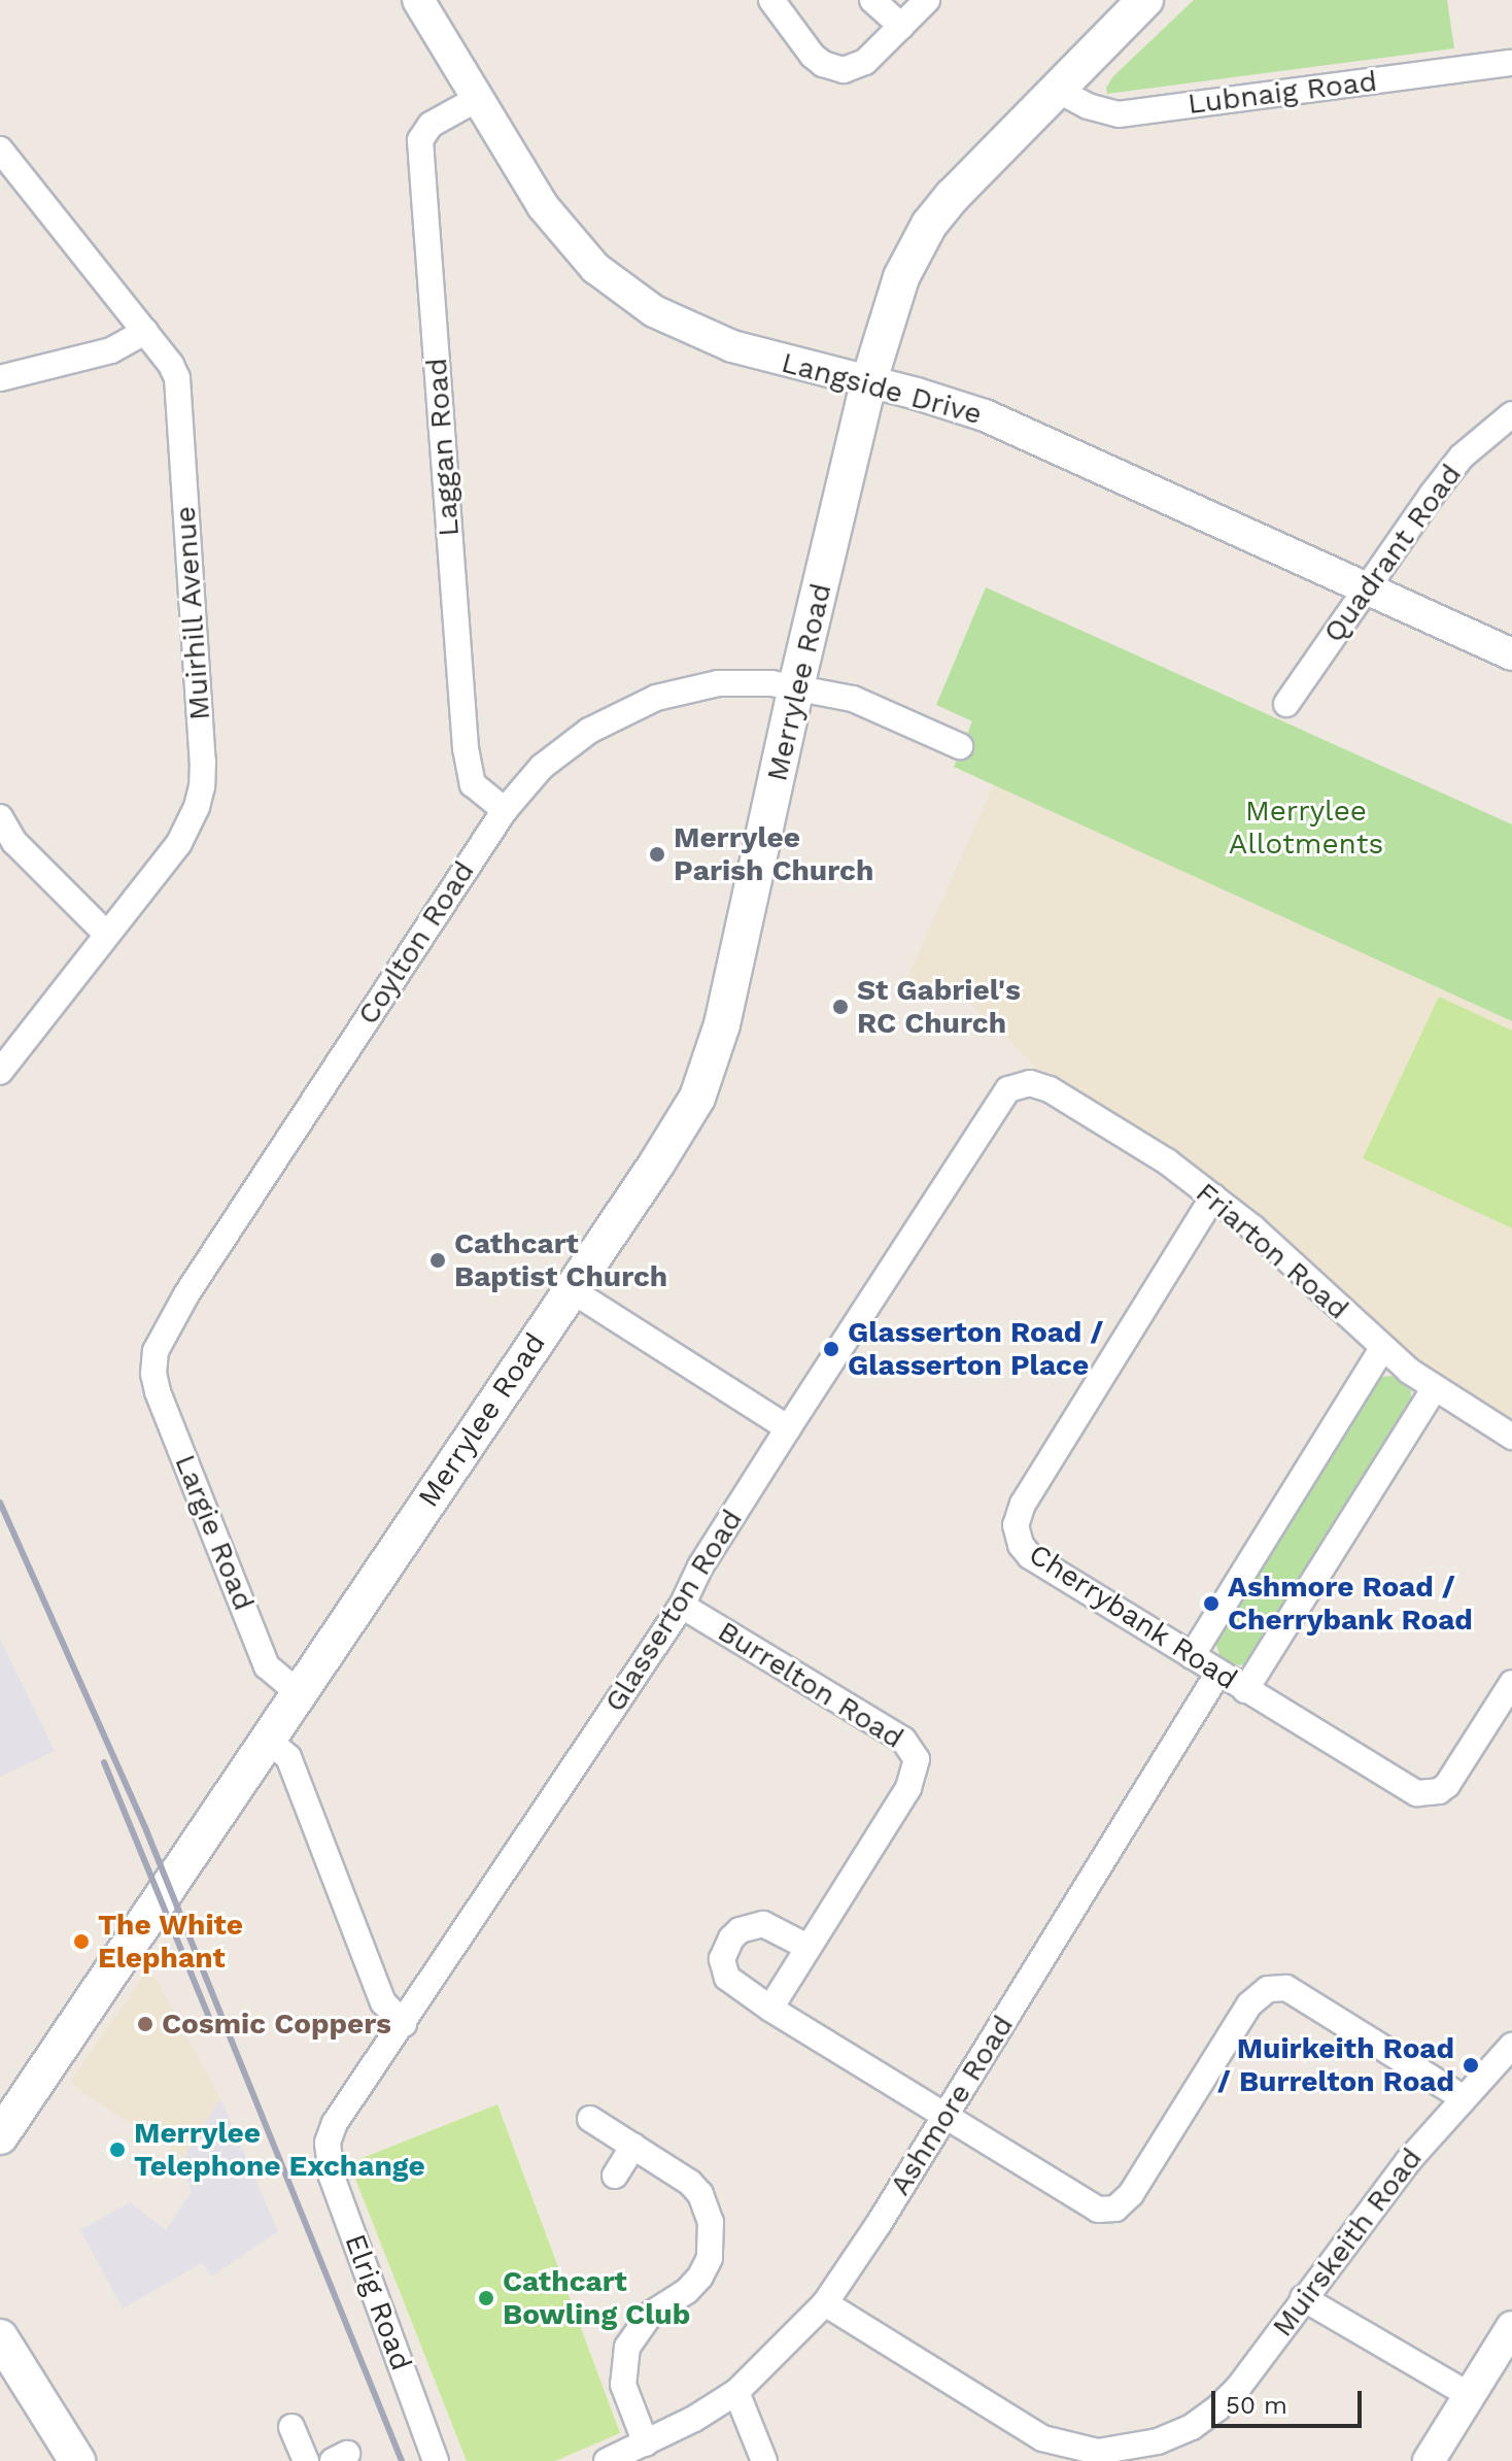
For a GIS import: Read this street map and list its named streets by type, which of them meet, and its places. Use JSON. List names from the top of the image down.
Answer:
{
  "streets": {
    "main road": ["Merrylee Road"],
    "street": [
      "Lubnaig Road",
      "Langside Drive",
      "Laggan Road",
      "Quadrant Road",
      "Muirhill Avenue",
      "Coylton Road",
      "Friarton Road",
      "Largie Road",
      "Glasserton Road",
      "Cherrybank Road",
      "Burrelton Road",
      "Ashmore Road",
      "Muirskeith Road",
      "Elrig Road"
    ]
  },
  "crossings": [
    ["Lubnaig Road", "Merrylee Road"],
    ["Langside Drive", "Laggan Road"],
    ["Langside Drive", "Quadrant Road"],
    ["Langside Drive", "Merrylee Road"],
    ["Laggan Road", "Coylton Road"],
    ["Merrylee Road", "Coylton Road"],
    ["Merrylee Road", "Largie Road"],
    ["Coylton Road", "Largie Road"],
    ["Friarton Road", "Glasserton Road"],
    ["Friarton Road", "Cherrybank Road"],
    ["Glasserton Road", "Burrelton Road"],
    ["Glasserton Road", "Elrig Road"],
    ["Cherrybank Road", "Ashmore Road"],
    ["Ashmore Road", "Muirskeith Road"]
  ],
  "parks": ["Merrylee Allotments"],
  "places": [
    "Merrylee Parish Church",
    "St Gabriel's RC Church",
    "Cathcart Baptist Church",
    "Glasserton Road / Glasserton Place",
    "Ashmore Road / Cherrybank Road",
    "The White Elephant",
    "Cosmic Coppers",
    "Muirkeith Road / Burrelton Road",
    "Merrylee Telephone Exchange",
    "Cathcart Bowling Club"
  ],
  "scale_bar": "50 m"
}
